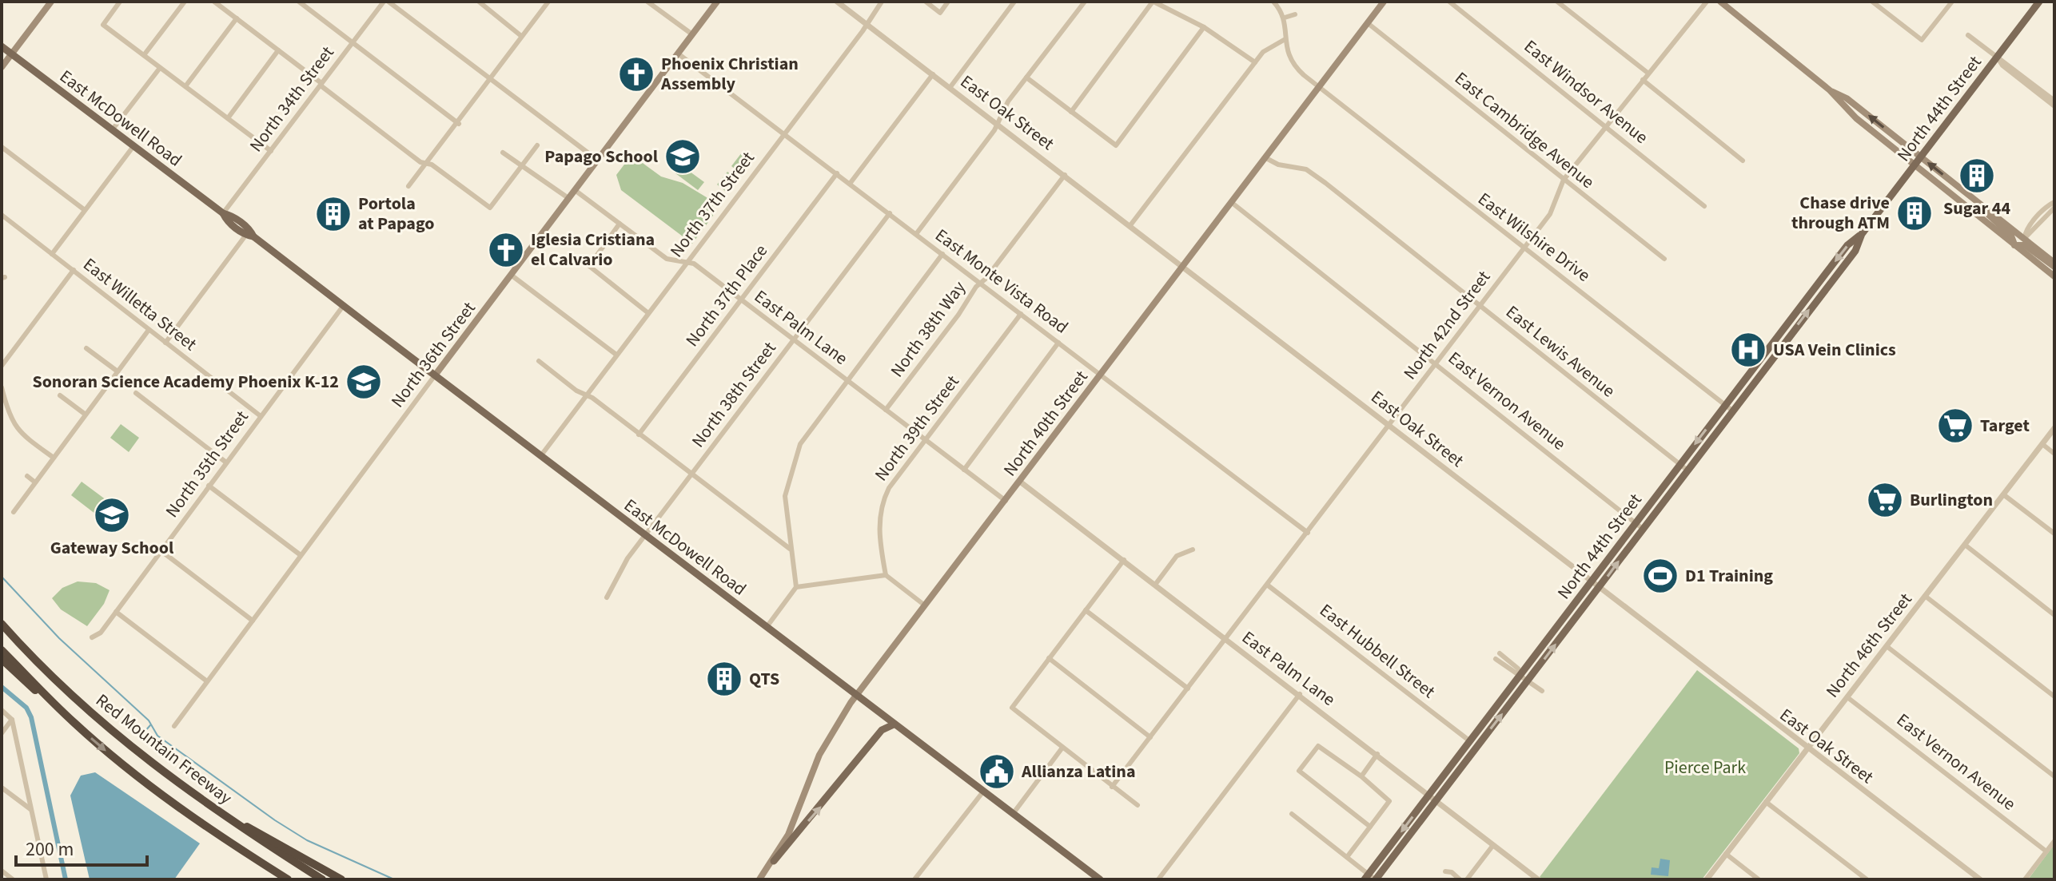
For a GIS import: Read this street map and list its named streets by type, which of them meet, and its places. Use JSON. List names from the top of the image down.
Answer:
{
  "streets": {
    "highway": ["Red Mountain Freeway"],
    "main road": [
      "North 44th Street",
      "East McDowell Road",
      "North 36th Street",
      "North 40th Street"
    ],
    "street": [
      "East Windsor Avenue",
      "North 34th Street",
      "East Oak Street",
      "East Cambridge Avenue",
      "North 37th Street",
      "East Wilshire Drive",
      "East Monte Vista Road",
      "North 37th Place",
      "East Willetta Street",
      "North 42nd Street",
      "East Palm Lane",
      "North 38th Way",
      "East Lewis Avenue",
      "North 38th Street",
      "East Vernon Avenue",
      "North 39th Street",
      "North 35th Street",
      "North 46th Street",
      "East Hubbell Street"
    ]
  },
  "crossings": [
    ["East Windsor Avenue", "North 42nd Street"],
    ["North 34th Street", "East McDowell Road"],
    ["North 44th Street", "East Oak Street"],
    ["North 44th Street", "East Wilshire Drive"],
    ["North 44th Street", "East Palm Lane"],
    ["North 44th Street", "East Lewis Avenue"],
    ["North 44th Street", "East Vernon Avenue"],
    ["North 44th Street", "East Hubbell Street"],
    ["East Oak Street", "North 37th Street"],
    ["East Oak Street", "North 42nd Street"],
    ["East Oak Street", "North 38th Way"],
    ["East Oak Street", "North 40th Street"],
    ["East Oak Street", "North 46th Street"],
    ["East McDowell Road", "North 37th Street"],
    ["East McDowell Road", "North 36th Street"],
    ["East McDowell Road", "North 38th Street"],
    ["East McDowell Road", "North 40th Street"],
    ["East McDowell Road", "North 35th Street"],
    ["East Cambridge Avenue", "North 42nd Street"],
    ["East Cambridge Avenue", "North 40th Street"],
    ["North 37th Street", "East Monte Vista Road"],
    ["North 37th Street", "East Palm Lane"],
    ["East Wilshire Drive", "North 42nd Street"],
    ["East Wilshire Drive", "North 40th Street"],
    ["East Monte Vista Road", "North 37th Place"],
    ["East Monte Vista Road", "North 42nd Street"],
    ["East Monte Vista Road", "North 38th Way"],
    ["East Monte Vista Road", "North 36th Street"],
    ["East Monte Vista Road", "North 38th Street"],
    ["East Monte Vista Road", "North 40th Street"],
    ["East Monte Vista Road", "North 39th Street"],
    ["North 37th Place", "East Palm Lane"],
    ["East Willetta Street", "North 35th Street"],
    ["North 42nd Street", "East Palm Lane"],
    ["North 42nd Street", "East Lewis Avenue"],
    ["North 42nd Street", "East Vernon Avenue"],
    ["North 42nd Street", "East Hubbell Street"],
    ["East Palm Lane", "North 38th Way"],
    ["East Palm Lane", "North 36th Street"],
    ["East Palm Lane", "North 38th Street"],
    ["East Palm Lane", "North 40th Street"],
    ["East Palm Lane", "North 39th Street"],
    ["East Lewis Avenue", "North 40th Street"],
    ["East Vernon Avenue", "North 40th Street"],
    ["East Vernon Avenue", "North 46th Street"]
  ],
  "parks": ["Pierce Park"],
  "places": {
    "church": ["Phoenix Christian Assembly", "Iglesia Cristiana el Calvario"],
    "school or university": ["Papago School", "Sonoran Science Academy Phoenix K-12", "Gateway School"],
    "building": [
      "Sugar 44",
      "Chase drive through ATM",
      "Portola at Papago",
      "QTS"
    ],
    "hospital": ["USA Vein Clinics"],
    "supermarket": ["Target", "Burlington"],
    "sports": ["D1 Training"],
    "public building": ["Allianza Latina"]
  },
  "scale_bar": "200 m"
}
